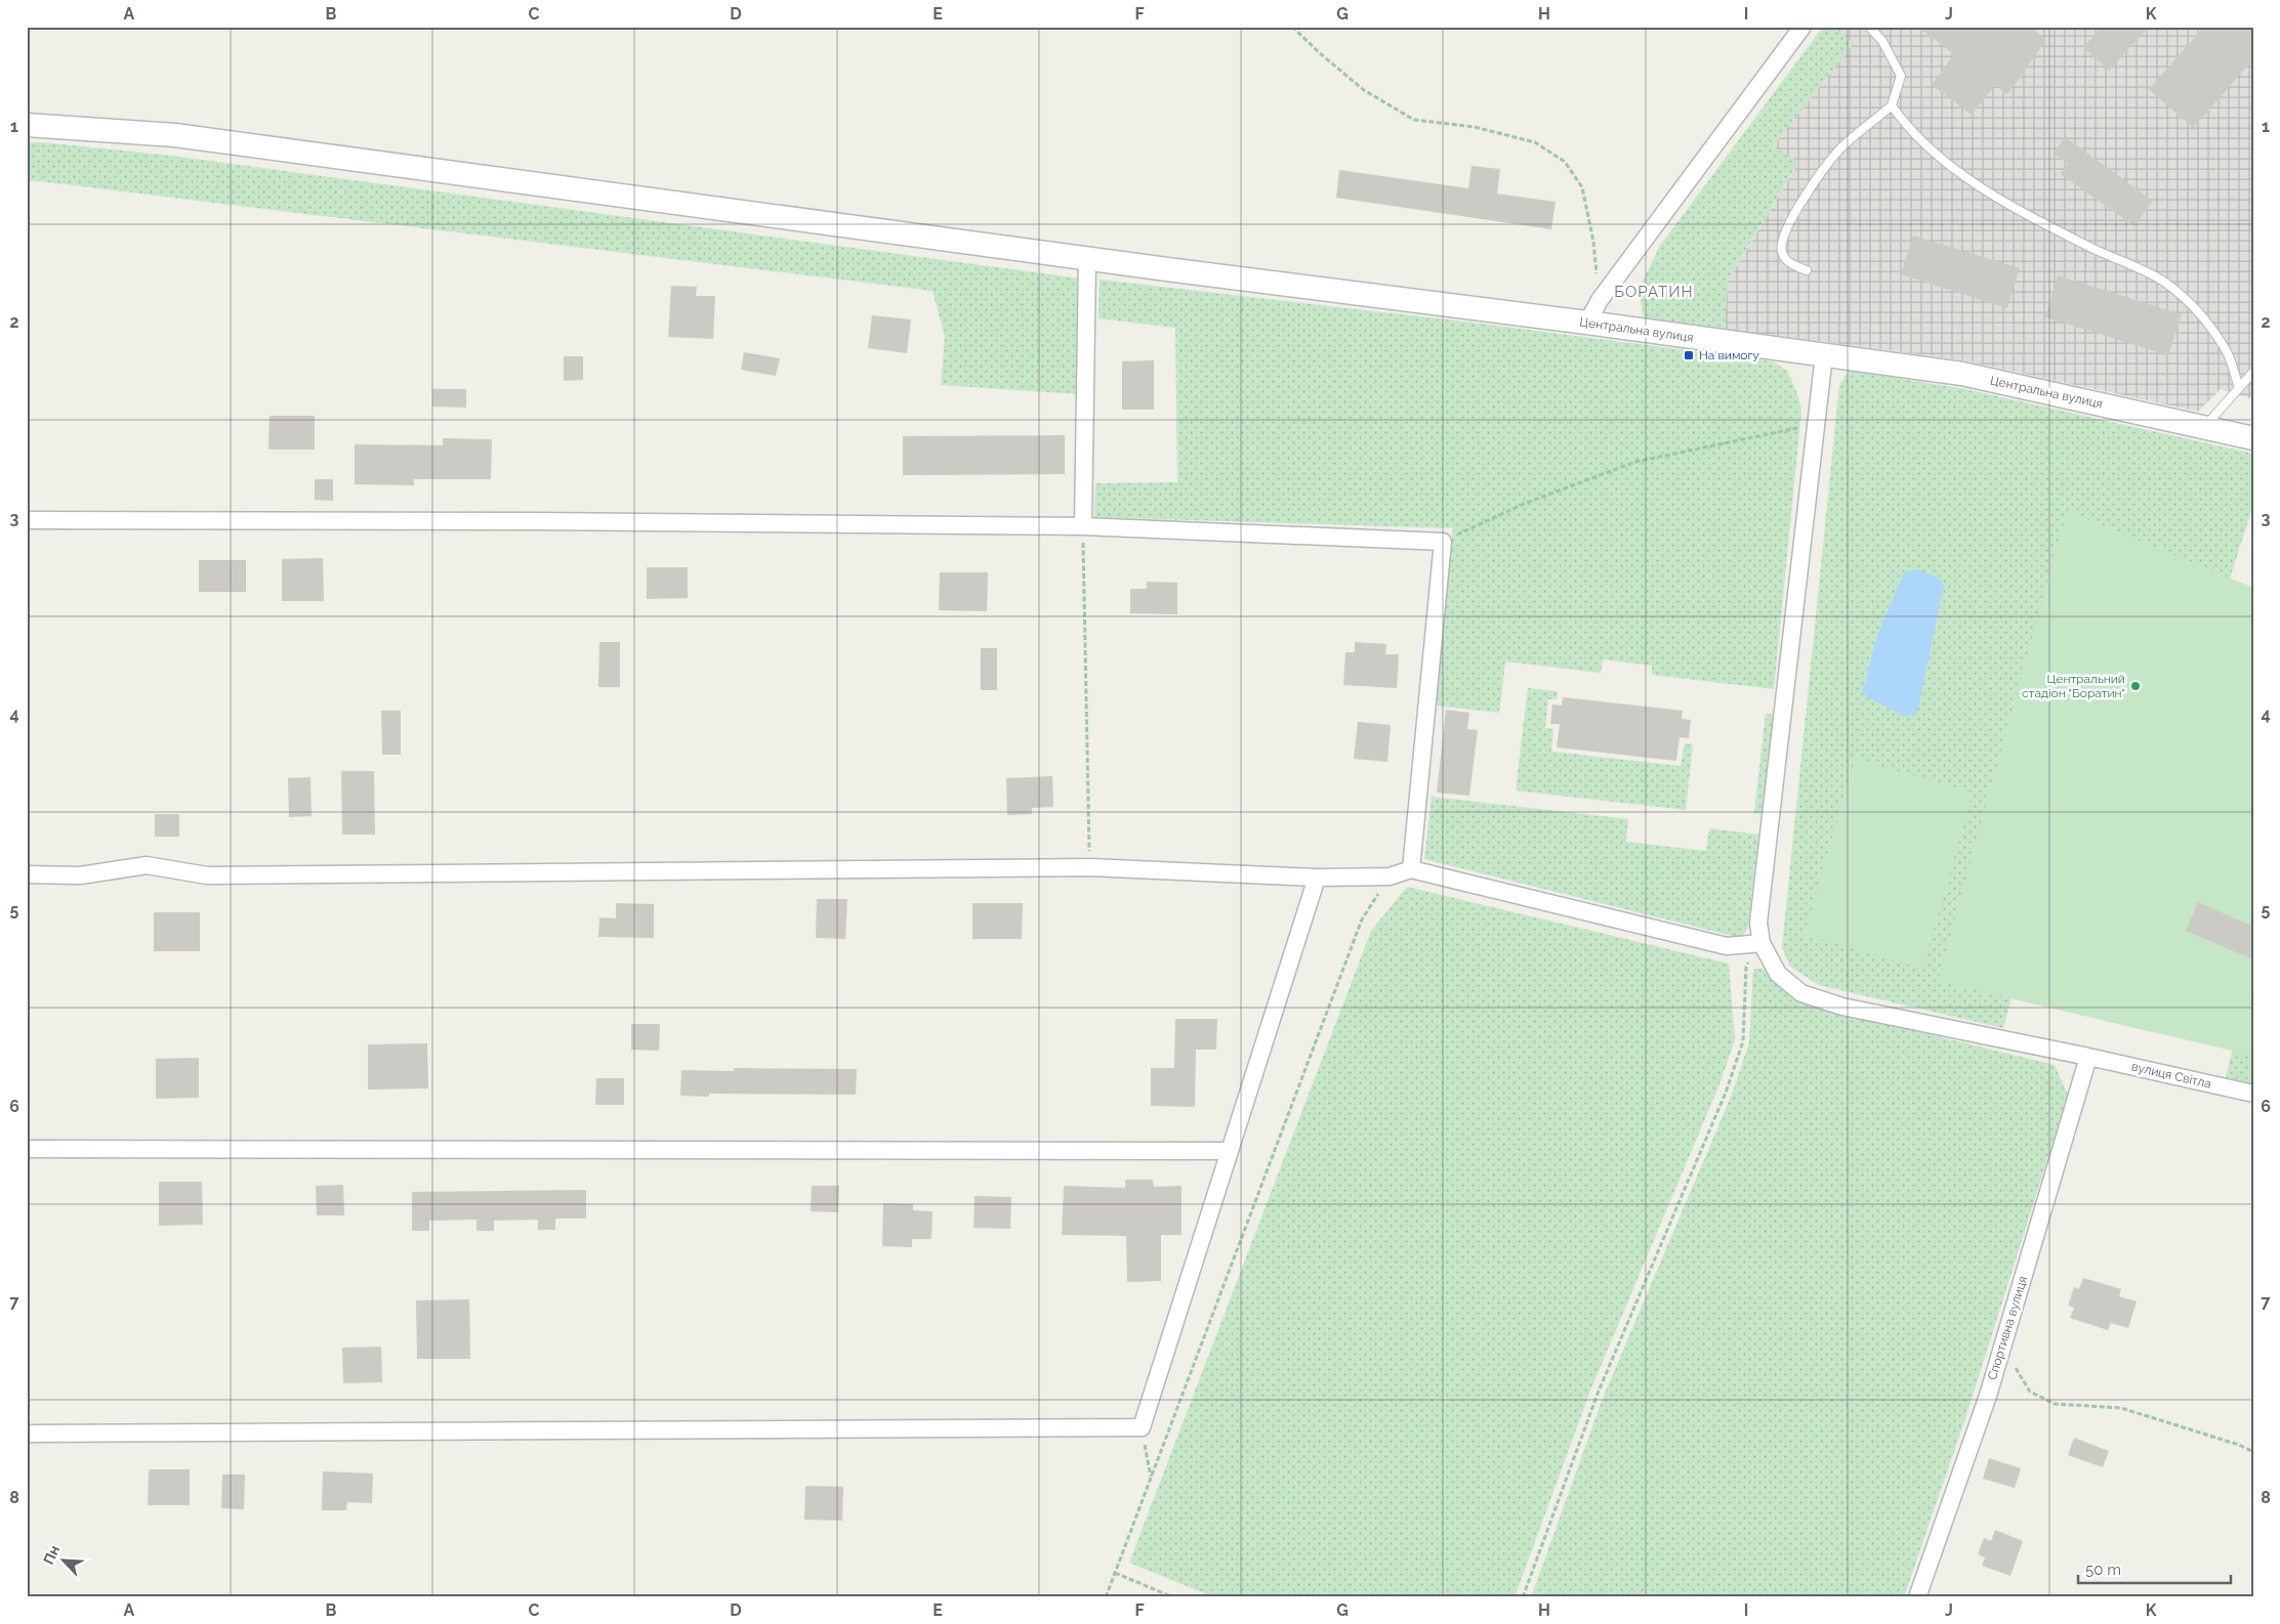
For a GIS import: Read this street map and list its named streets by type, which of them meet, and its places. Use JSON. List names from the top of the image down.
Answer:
{
  "streets": {
    "street": ["Центральна вулиця", "вулиця Світла", "Спортивна вулиця"]
  },
  "crossings": [
    ["вулиця Світла", "Спортивна вулиця"]
  ],
  "districts": ["БОРАТИН"],
  "places": {
    "transit": ["На вимогу"],
    "other": ["Центральний стадіон \"Боратин\""]
  },
  "scale_bar": "50 m",
  "north": "top left",
  "grid": {
    "columns": [
      "A",
      "B",
      "C",
      "D",
      "E",
      "F",
      "G",
      "H",
      "I",
      "J",
      "K"
    ],
    "rows": [
      "1",
      "2",
      "3",
      "4",
      "5",
      "6",
      "7",
      "8"
    ]
  }
}
